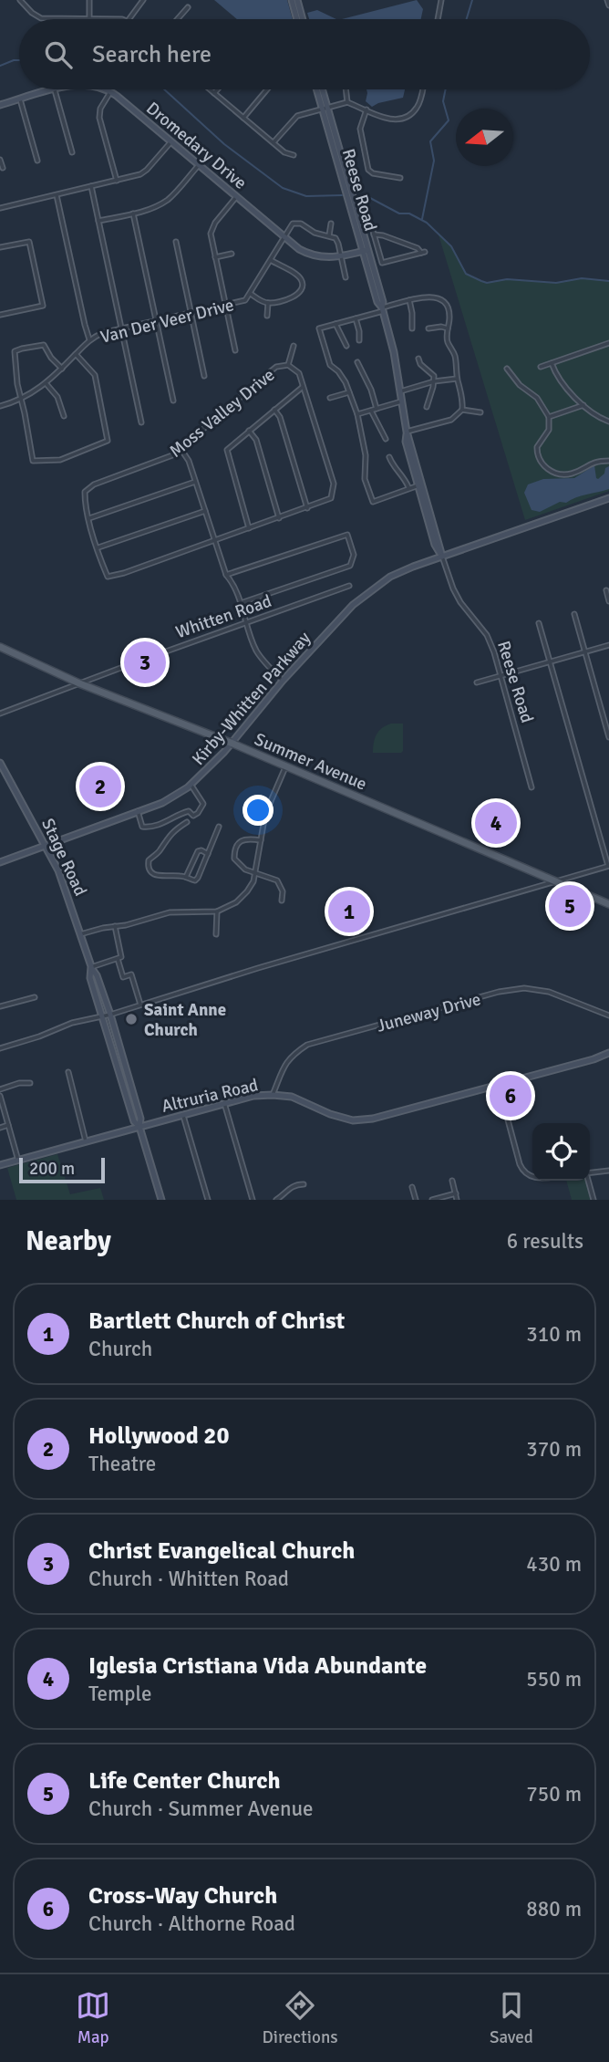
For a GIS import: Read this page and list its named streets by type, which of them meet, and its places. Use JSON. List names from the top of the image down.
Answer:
{
  "streets": {
    "main road": [
      "Dromedary Drive",
      "Reese Road",
      "Kirby-Whitten Parkway",
      "Summer Avenue",
      "Stage Road",
      "Altruria Road"
    ],
    "street": [
      "Van Der Veer Drive",
      "Moss Valley Drive",
      "Whitten Road",
      "Juneway Drive"
    ]
  },
  "crossings": [
    ["Dromedary Drive", "Reese Road"],
    ["Dromedary Drive", "Van Der Veer Drive"],
    ["Reese Road", "Kirby-Whitten Parkway"],
    ["Whitten Road", "Summer Avenue"],
    ["Kirby-Whitten Parkway", "Summer Avenue"],
    ["Kirby-Whitten Parkway", "Stage Road"],
    ["Stage Road", "Altruria Road"],
    ["Juneway Drive", "Altruria Road"]
  ],
  "places": ["Saint Anne Church"],
  "scale_bar": "200 m",
  "north": "left",
  "page": {
    "search": "Search here",
    "pins": [
      "3",
      "2",
      "4",
      "5",
      "1",
      "6"
    ],
    "scale": "200 m",
    "heading": ["Nearby", "6 results"],
    "list": [
      {
        "mark": "1",
        "name": "Bartlett Church of Christ",
        "note": "Church",
        "value": "310 m"
      },
      {
        "mark": "2",
        "name": "Hollywood 20",
        "note": "Theatre",
        "value": "370 m"
      },
      {
        "mark": "3",
        "name": "Christ Evangelical Church",
        "note": "Church · Whitten Road",
        "value": "430 m"
      },
      {
        "mark": "4",
        "name": "Iglesia Cristiana Vida Abundante",
        "note": "Temple",
        "value": "550 m"
      },
      {
        "mark": "5",
        "name": "Life Center Church",
        "note": "Church · Summer Avenue",
        "value": "750 m"
      },
      {
        "mark": "6",
        "name": "Cross-Way Church",
        "note": "Church · Althorne Road",
        "value": "880 m"
      }
    ],
    "nav": ["Map", "Directions", "Saved"]
  }
}
